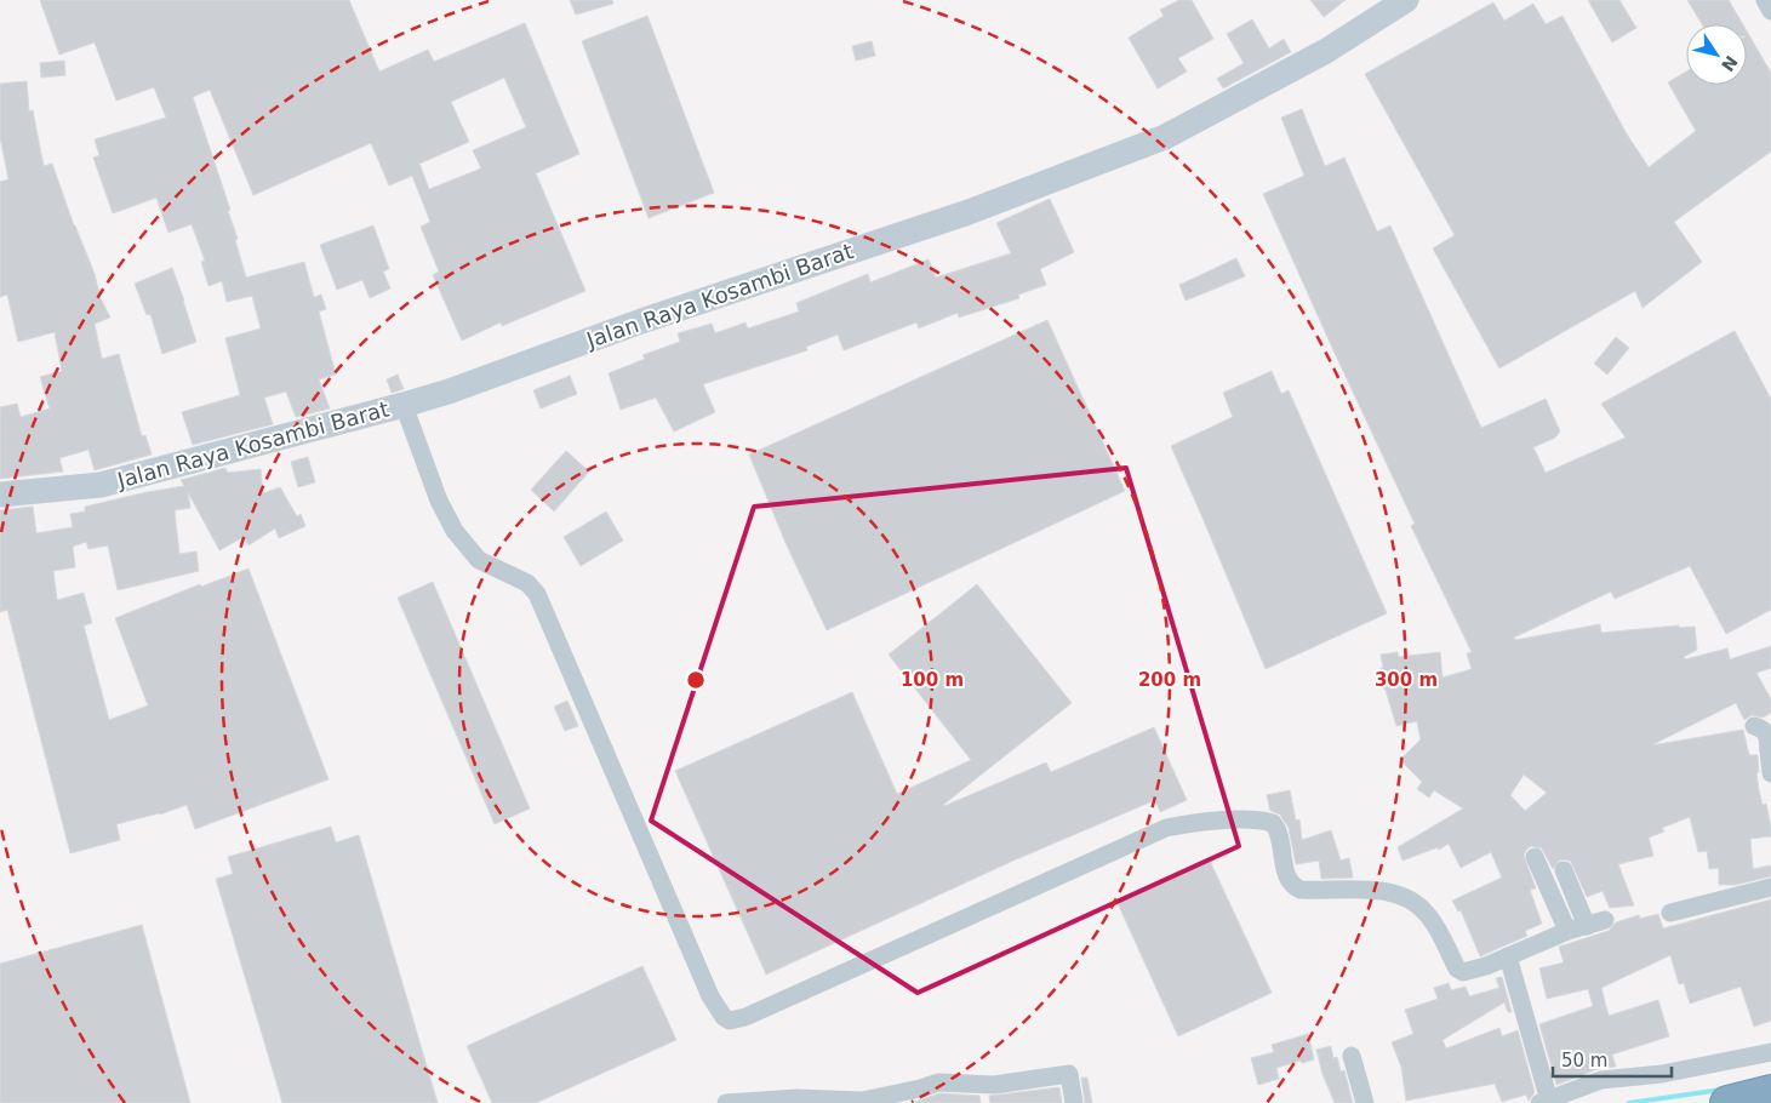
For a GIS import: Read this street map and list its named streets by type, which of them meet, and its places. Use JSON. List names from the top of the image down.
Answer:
{
  "streets": {
    "main road": ["Jalan Raya Kosambi Barat"]
  },
  "scale_bar": "50 m",
  "north": "bottom right",
  "rings": ["100 m", "200 m", "300 m"]
}
